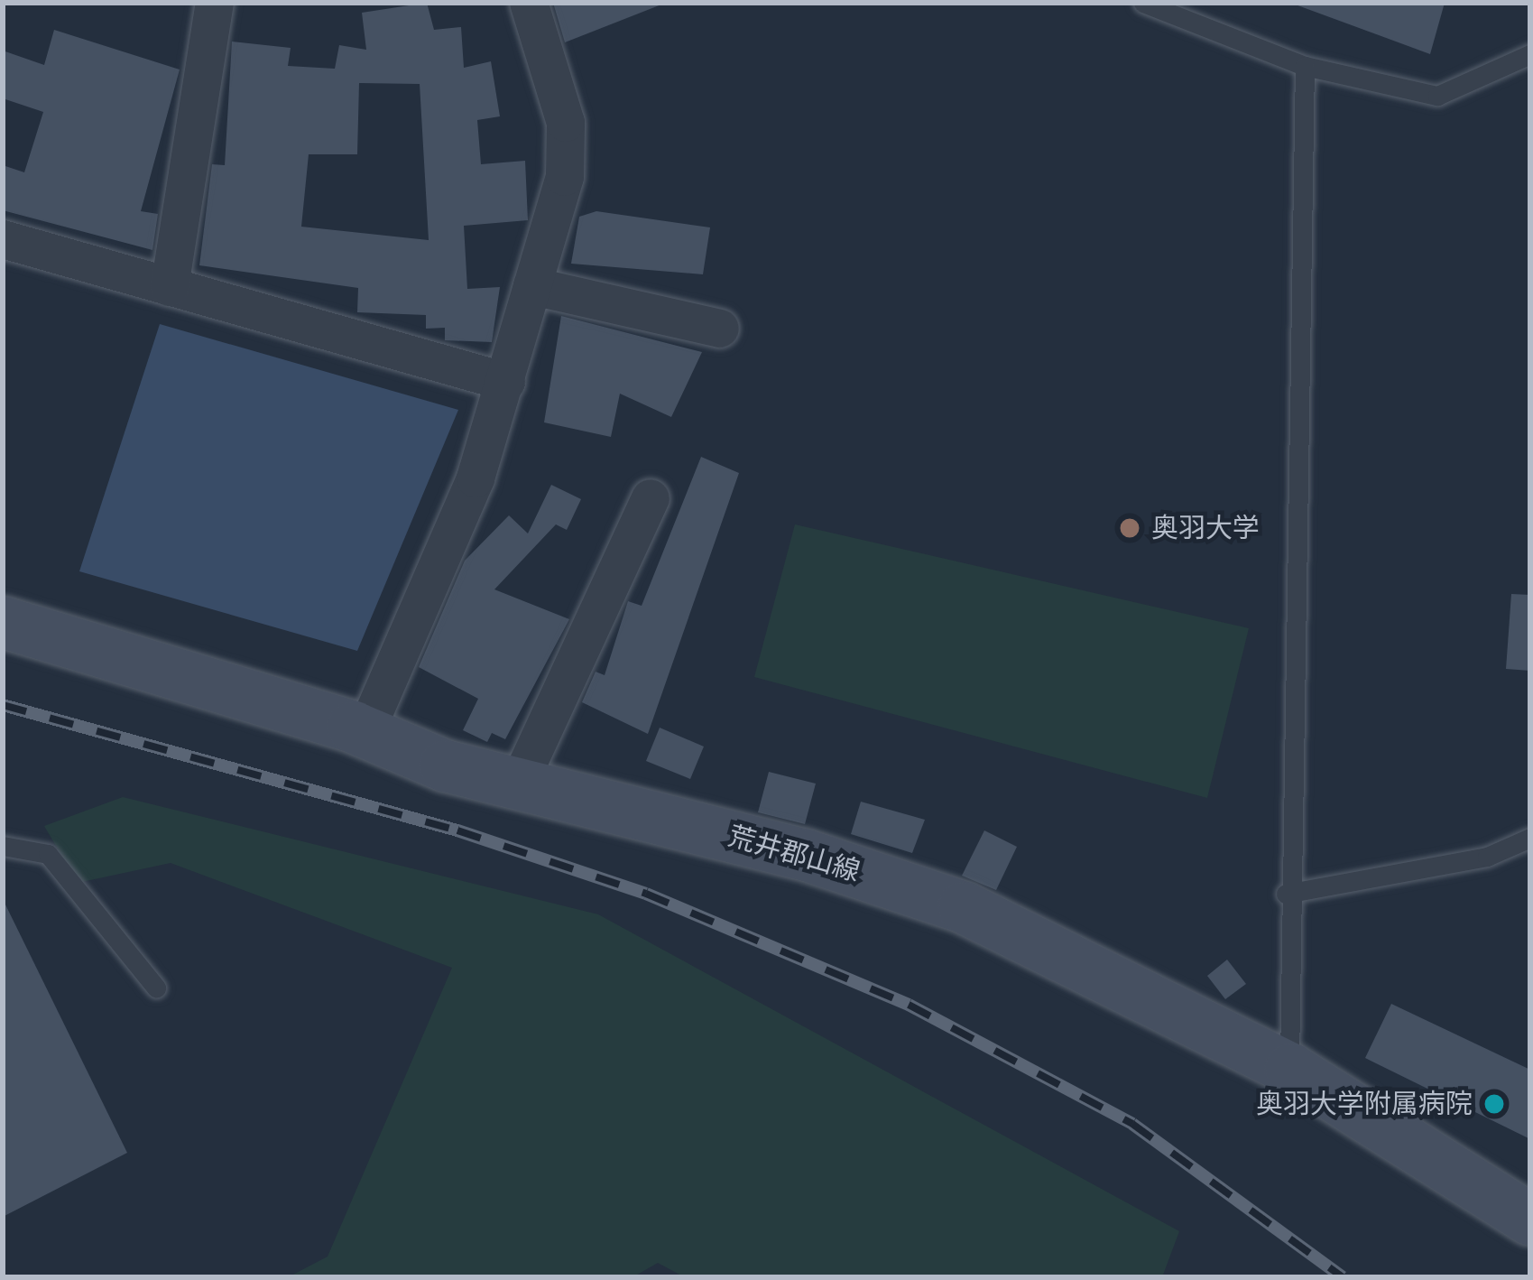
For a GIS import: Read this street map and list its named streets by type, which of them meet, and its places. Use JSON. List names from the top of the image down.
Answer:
{
  "streets": {
    "main road": ["荒井郡山線"]
  },
  "places": ["奥羽大学", "奥羽大学附属病院"]
}
